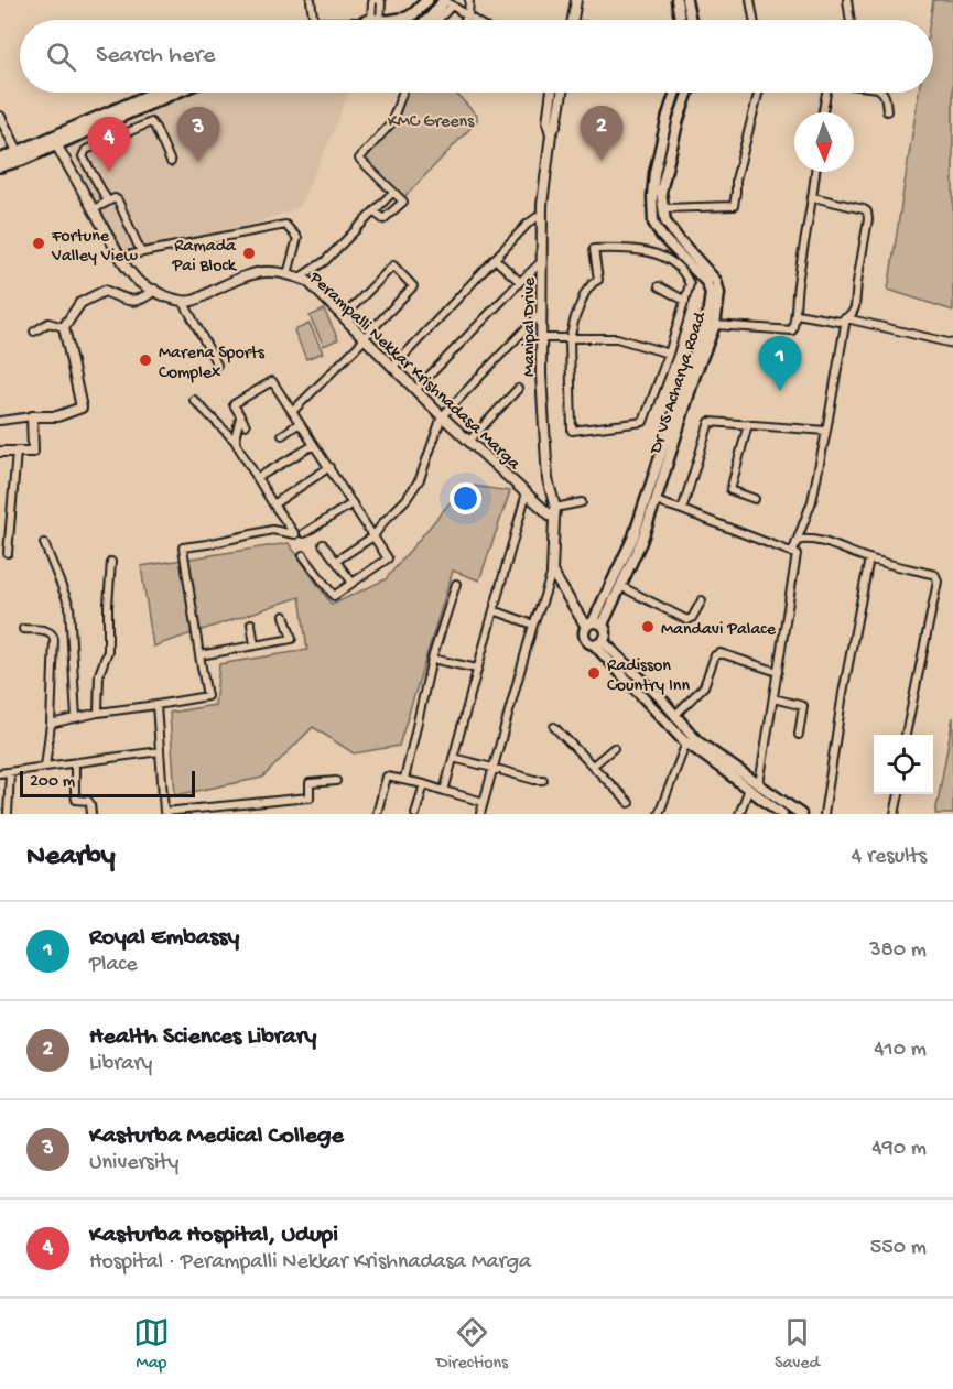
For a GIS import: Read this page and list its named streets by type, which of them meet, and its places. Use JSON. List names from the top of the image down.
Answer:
{
  "streets": {
    "main road": ["Dr VS Acharya Road"],
    "street": ["Manipal Drive", "Perampalli Nekkar Krishnadasa Marga"]
  },
  "crossings": [
    ["Manipal Drive", "Perampalli Nekkar Krishnadasa Marga"]
  ],
  "parks": ["KMC Greens"],
  "places": [
    "Fortune Valley View",
    "Ramada Pai Block",
    "Marena Sports Complex",
    "Mandavi Palace",
    "Radisson Country Inn"
  ],
  "scale_bar": "200 m",
  "north": "bottom",
  "page": {
    "search": "Search here",
    "pins": [
      "2",
      "3",
      "4",
      "1"
    ],
    "scale": "200 m",
    "heading": ["Nearby", "4 results"],
    "list": [
      {
        "mark": "1",
        "name": "Royal Embassy",
        "note": "Place",
        "value": "380 m"
      },
      {
        "mark": "2",
        "name": "Health Sciences Library",
        "note": "Library",
        "value": "410 m"
      },
      {
        "mark": "3",
        "name": "Kasturba Medical College",
        "note": "University",
        "value": "490 m"
      },
      {
        "mark": "4",
        "name": "Kasturba Hospital, Udupi",
        "note": "Hospital · Perampalli Nekkar Krishnadasa Marga",
        "value": "550 m"
      }
    ],
    "nav": ["Map", "Directions", "Saved"]
  }
}
